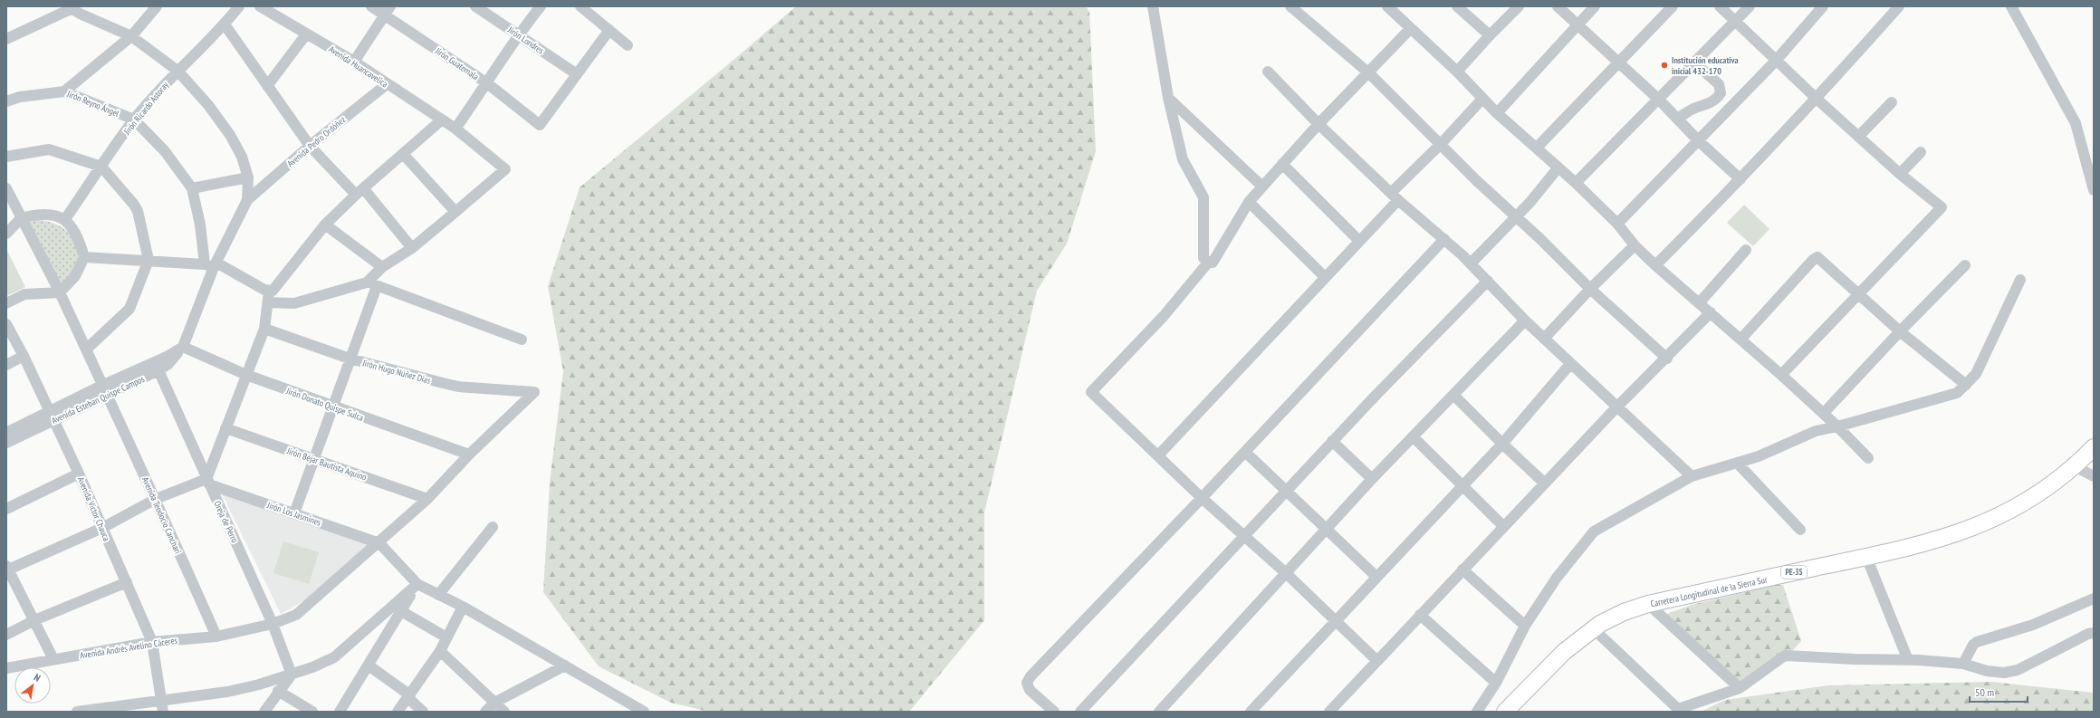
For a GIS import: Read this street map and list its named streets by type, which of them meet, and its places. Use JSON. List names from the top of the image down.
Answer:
{
  "streets": {
    "highway": ["PE-3S", "Carretera Longitudinal de la Sierra Sur"],
    "street": [
      "Jirón Londres",
      "Jirón Guatemala",
      "Avenida Huancavelica",
      "Jirón Reyno Ángel",
      "Jirón Ricardo Astoray",
      "Avenida Pedro Ordóñez",
      "Jirón Hugo Núñez Días",
      "Avenida Esteban Quispe Campos",
      "Jirón Donato Quispe Sulca",
      "Jirón Béjar Bautista Aquino",
      "Avenida Víctor Chauca",
      "Jirón Los Jasmines",
      "Avenida Teodocio Canchari",
      "Oreja de Perro",
      "Avenida Andrés Avelino Cáceres"
    ]
  },
  "crossings": [
    ["Jirón Londres", "Jirón Guatemala"],
    ["Avenida Huancavelica", "Avenida Pedro Ordóñez"],
    ["Jirón Reyno Ángel", "Jirón Ricardo Astoray"],
    ["Avenida Pedro Ordóñez", "Avenida Esteban Quispe Campos"],
    ["Jirón Hugo Núñez Días", "Avenida Andrés Avelino Cáceres"],
    ["Avenida Esteban Quispe Campos", "Jirón Donato Quispe Sulca"],
    ["Avenida Esteban Quispe Campos", "Avenida Víctor Chauca"],
    ["Avenida Esteban Quispe Campos", "Avenida Teodocio Canchari"],
    ["Avenida Esteban Quispe Campos", "Oreja de Perro"],
    ["Jirón Donato Quispe Sulca", "Avenida Andrés Avelino Cáceres"],
    ["Jirón Béjar Bautista Aquino", "Avenida Andrés Avelino Cáceres"],
    ["Avenida Víctor Chauca", "Avenida Andrés Avelino Cáceres"],
    ["Jirón Los Jasmines", "Oreja de Perro"],
    ["Jirón Los Jasmines", "Avenida Andrés Avelino Cáceres"],
    ["Avenida Teodocio Canchari", "Avenida Andrés Avelino Cáceres"],
    ["Oreja de Perro", "Avenida Andrés Avelino Cáceres"]
  ],
  "places": ["Institución educativa inicial 432-170"],
  "scale_bar": "50 m",
  "north": "top right"
}
